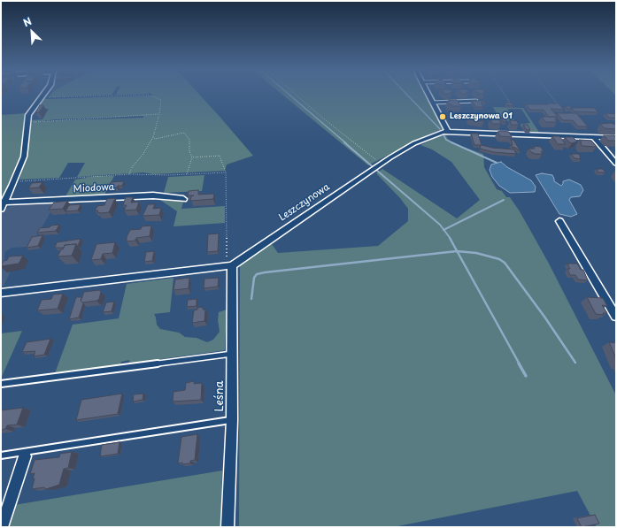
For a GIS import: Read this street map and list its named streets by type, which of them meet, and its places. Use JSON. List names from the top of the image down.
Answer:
{
  "streets": {
    "street": ["Miodowa", "Leszczynowa", "Leśna"]
  },
  "crossings": [
    ["Leszczynowa", "Leśna"]
  ],
  "places": ["Leszczynowa 01"],
  "north": "top left"
}
